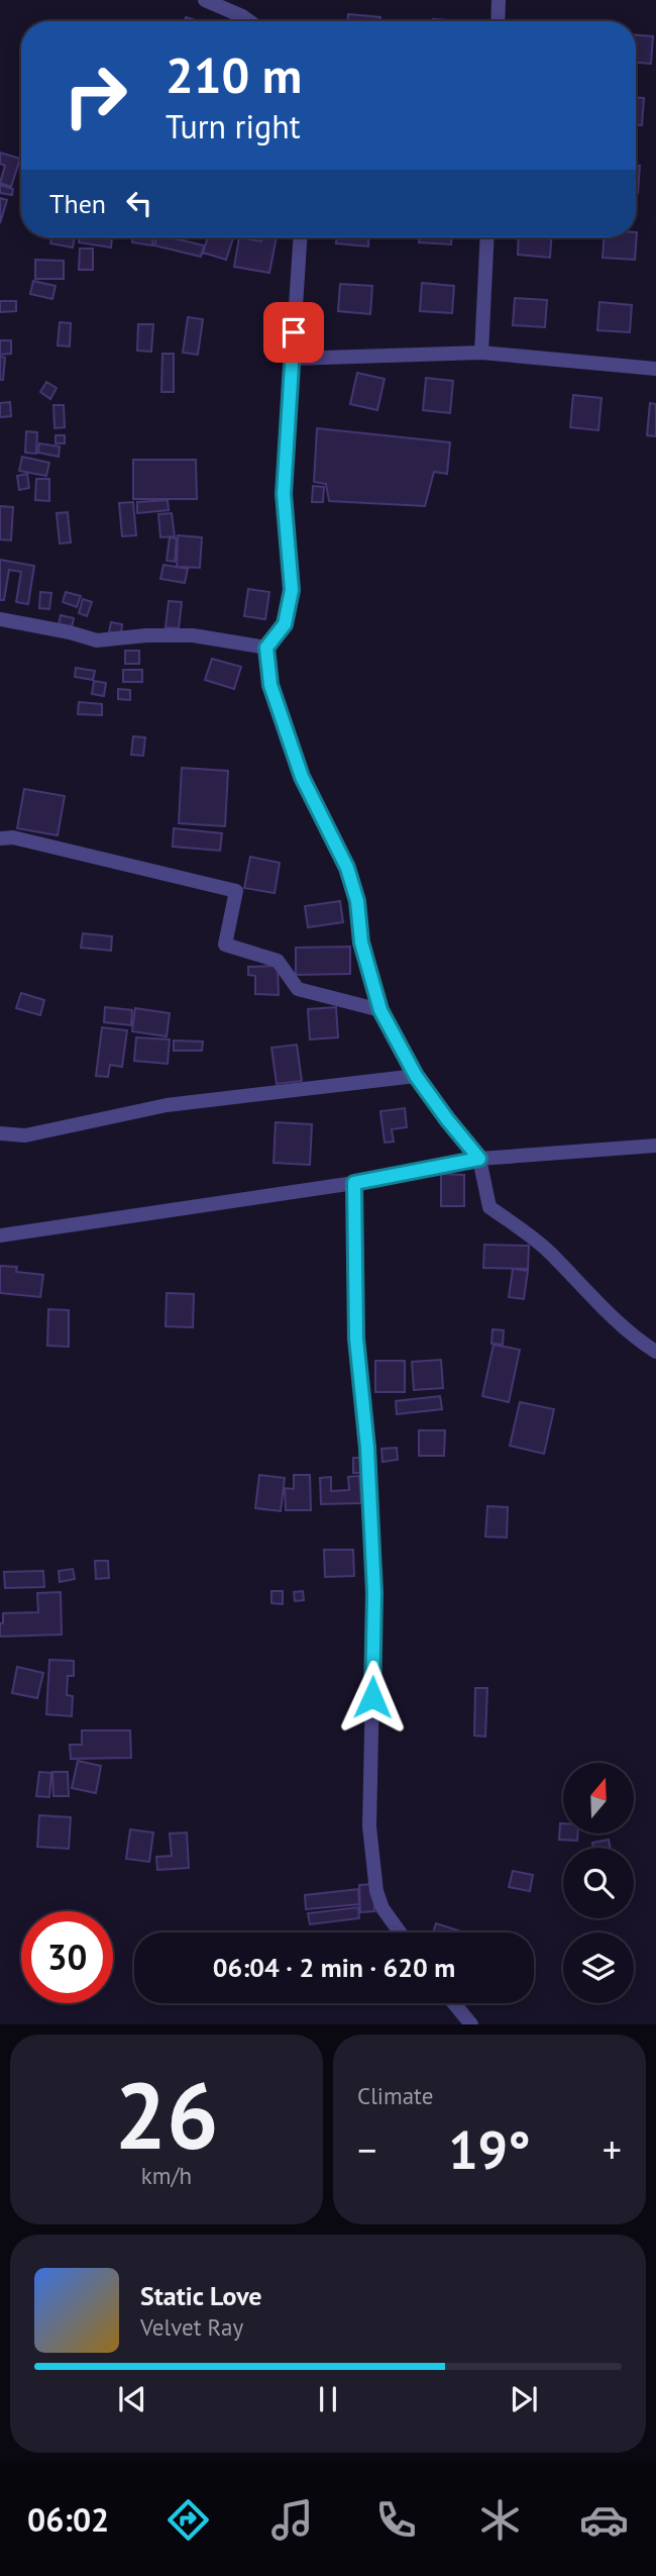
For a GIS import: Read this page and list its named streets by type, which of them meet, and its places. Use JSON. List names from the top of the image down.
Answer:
{
  "north": "top",
  "page": {
    "turn": ["210 m", "Turn right"],
    "then": "Then",
    "limit": "30",
    "trip": "06:04 · 2 min · 620 m",
    "tile": [
      ["26", "km/h"],
      "Climate"
    ],
    "heat": ["−", "19°", "+"],
    "song": ["Static Love", "Velvet Ray"],
    "tabs": "06:02"
  }
}
